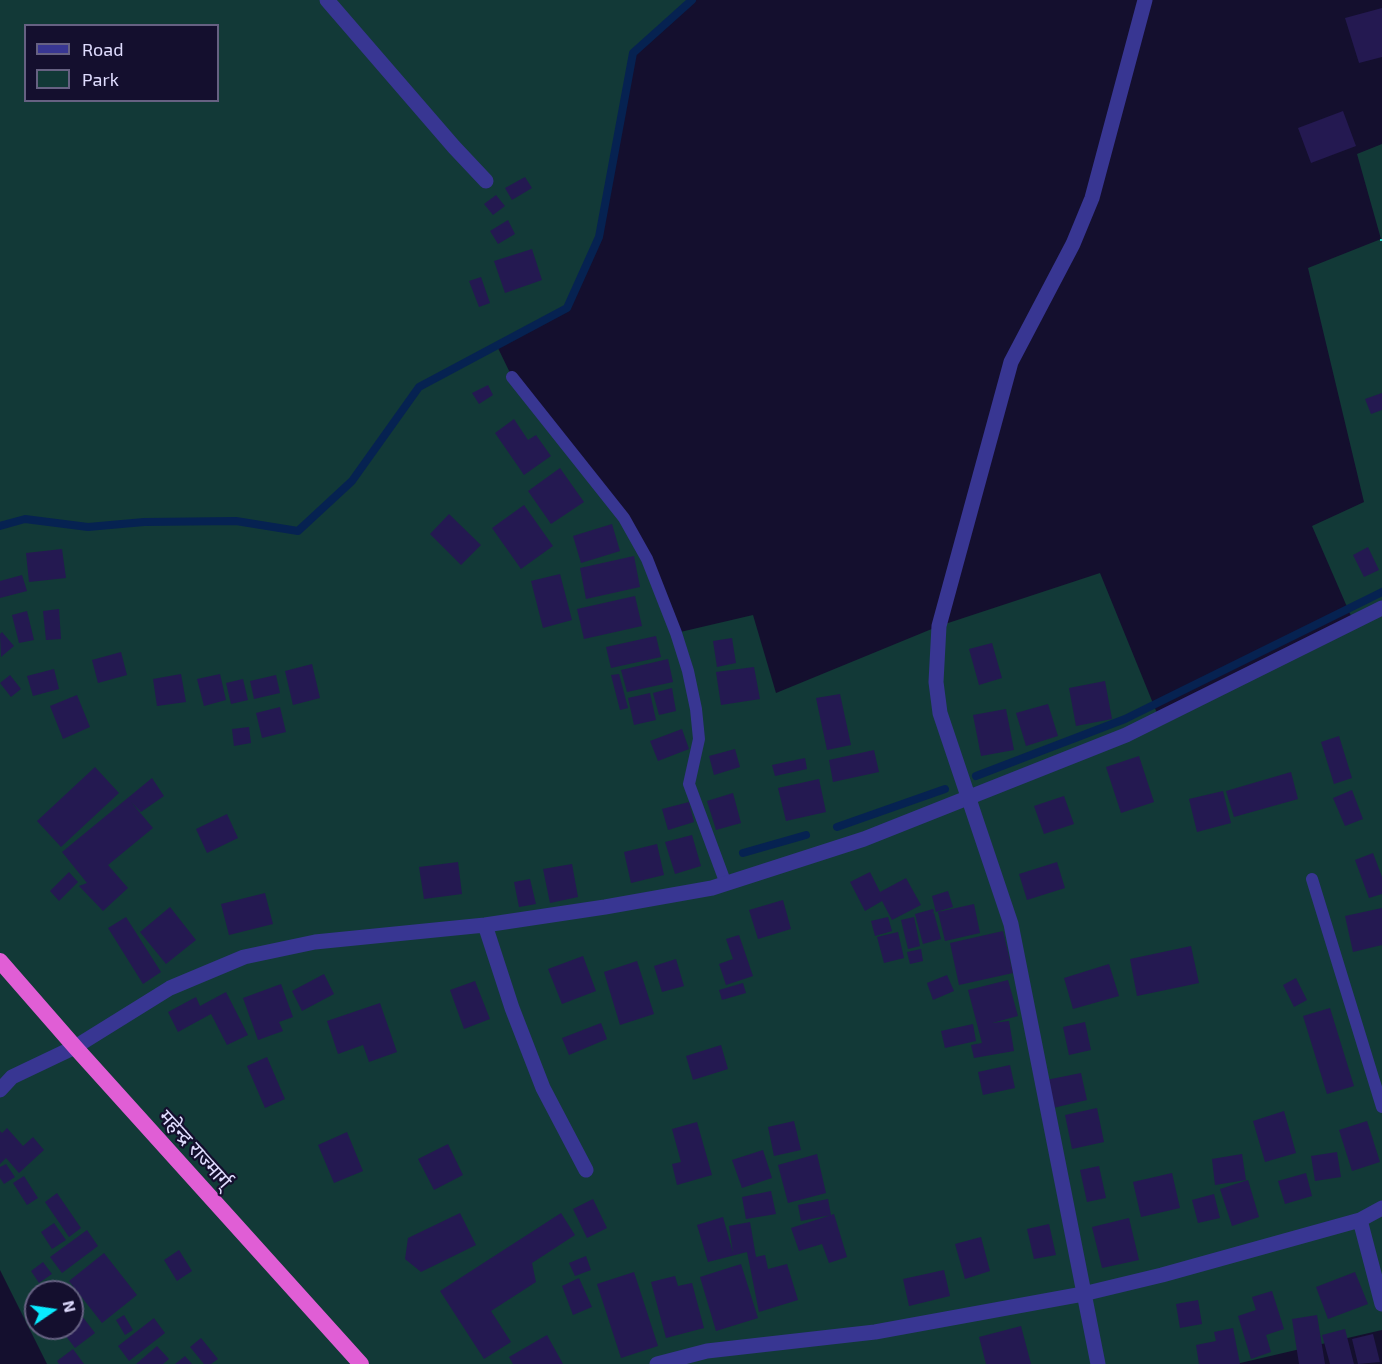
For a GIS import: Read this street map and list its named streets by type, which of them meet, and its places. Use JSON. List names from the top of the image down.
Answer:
{
  "streets": {
    "highway": ["महेन्द्र राज्मार्ग्"]
  },
  "legend": ["Road", "Park"],
  "north": "right"
}
